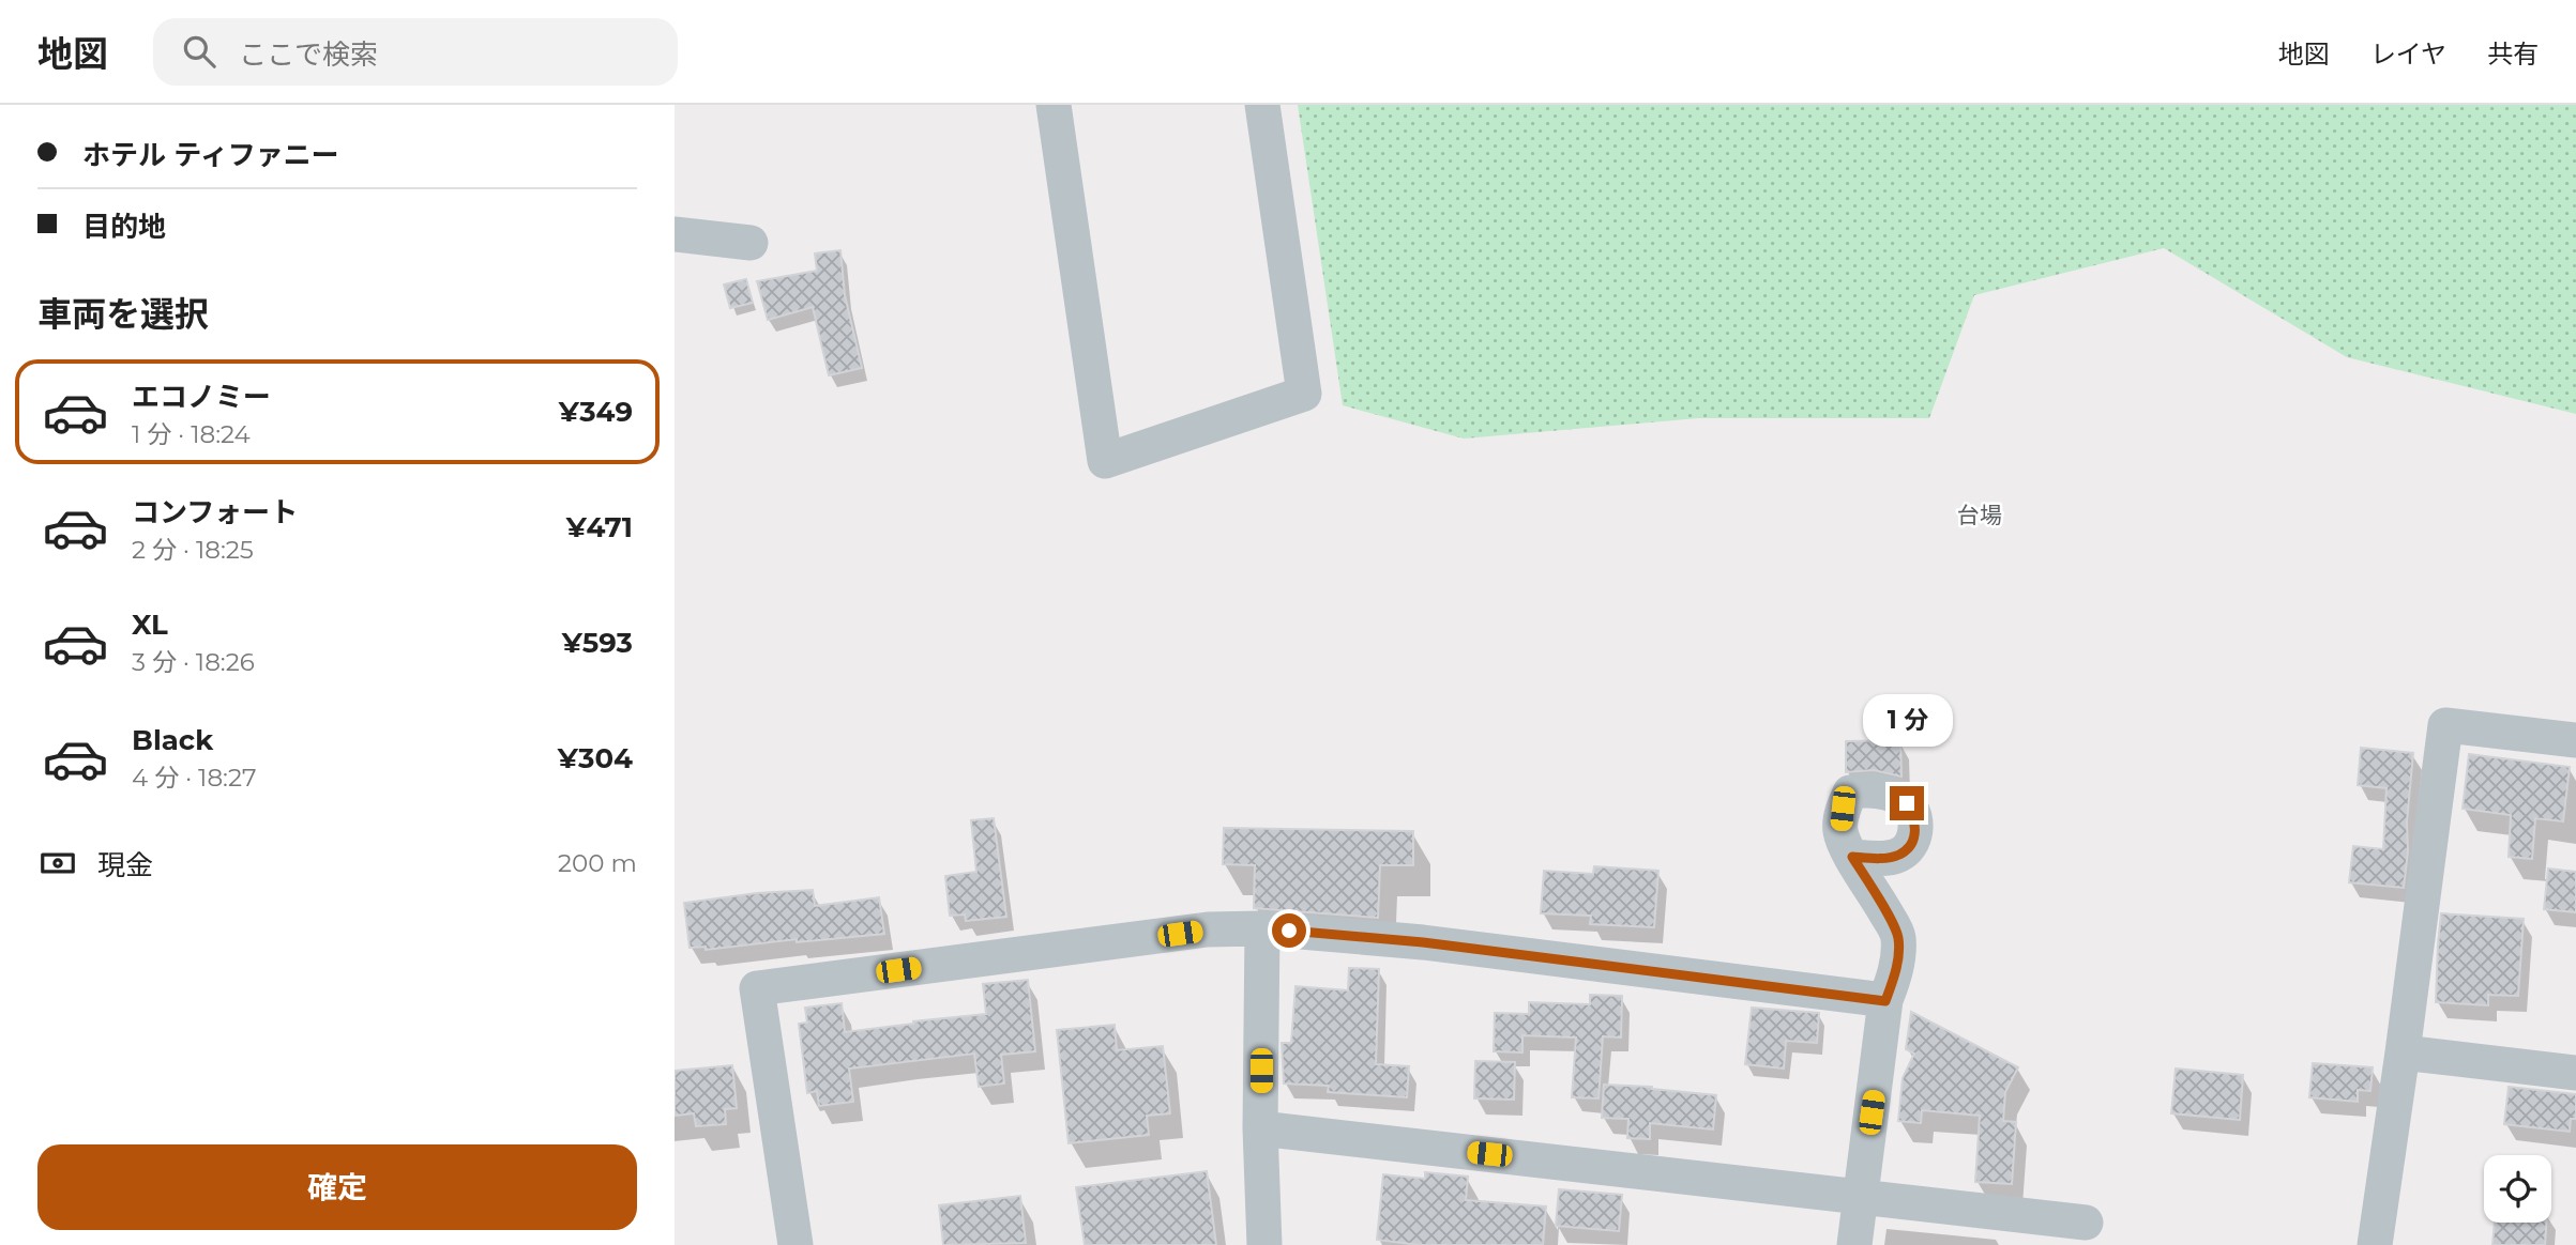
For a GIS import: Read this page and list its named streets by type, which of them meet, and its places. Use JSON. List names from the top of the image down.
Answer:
{
  "districts": ["台場"],
  "page": {
    "header": "地図",
    "search": "ここで検索",
    "nav": ["地図", "レイヤ", "共有"],
    "banner": ["ホテル ティファニー", "目的地"],
    "heading": "車両を選択",
    "list": [
      {
        "name": "エコノミー",
        "note": "1 分 · 18:24",
        "value": "¥349"
      },
      {
        "name": "コンフォート",
        "note": "2 分 · 18:25",
        "value": "¥471"
      },
      {
        "name": "XL",
        "note": "3 分 · 18:26",
        "value": "¥593"
      },
      {
        "name": "Black",
        "note": "4 分 · 18:27",
        "value": "¥304"
      }
    ],
    "bubble": "1 分",
    "pay": ["現金", "200 m"],
    "buttons": "確定"
  }
}
